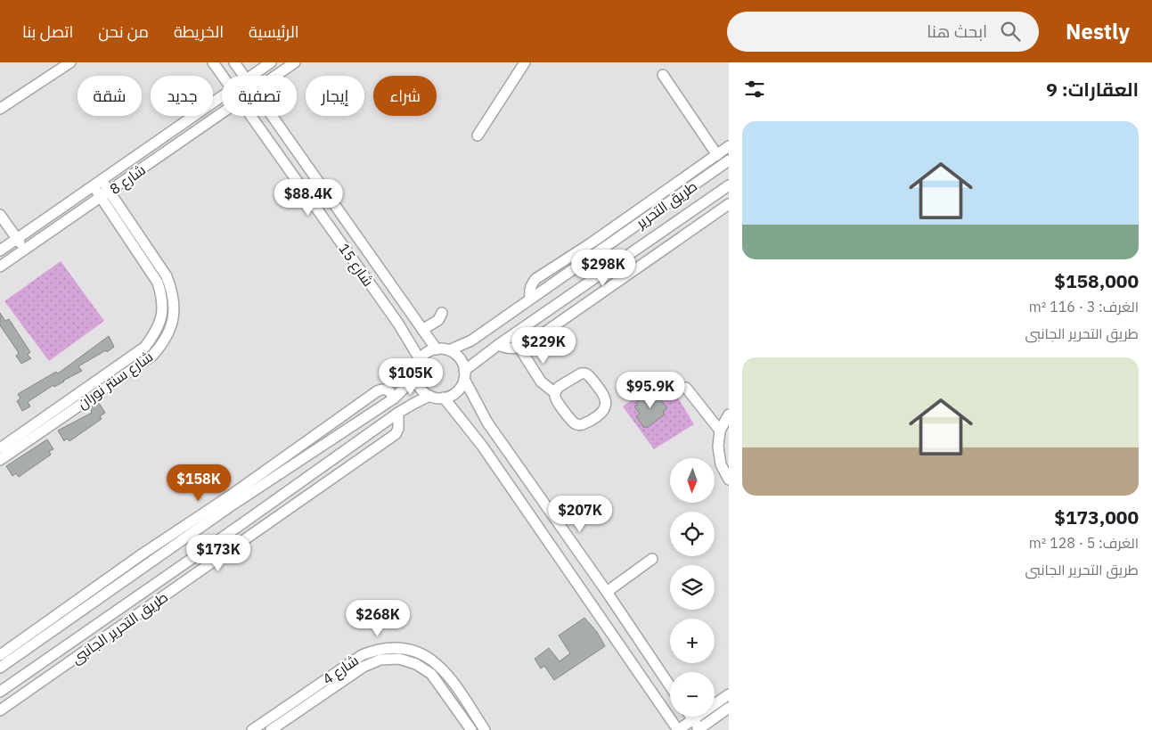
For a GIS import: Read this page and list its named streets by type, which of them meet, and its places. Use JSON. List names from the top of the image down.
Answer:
{
  "streets": {
    "street": [
      "شارع 8",
      "طريق التحرير",
      "شارع 15",
      "شارع سنتر نوران",
      "طريق التحرير الجانبى",
      "شارع 4"
    ]
  },
  "crossings": [
    ["شارع 8", "شارع سنتر نوران"],
    ["طريق التحرير", "شارع 15"]
  ],
  "north": "bottom",
  "page": {
    "header": "Nestly",
    "search": "ابحث هنا",
    "nav": [
      "الرئيسية",
      "الخريطة",
      "من نحن",
      "اتصل بنا"
    ],
    "heading": "العقارات: 9",
    "chip": [
      "شراء",
      "إيجار",
      "تصفية",
      "جديد",
      "شقة"
    ],
    "list": [
      {
        "name": "$158,000",
        "note": "الغرف: 3 · 116 m² · طريق التحرير الجانبى"
      },
      {
        "name": "$173,000",
        "note": "الغرف: 5 · 128 m² · طريق التحرير الجانبى"
      }
    ],
    "price": [
      "$88.4K",
      "$298K",
      "$229K",
      "$105K",
      "$95.9K",
      "$158K",
      "$207K",
      "$173K",
      "$268K"
    ],
    "map_buttons": ["+", "−"]
  }
}
